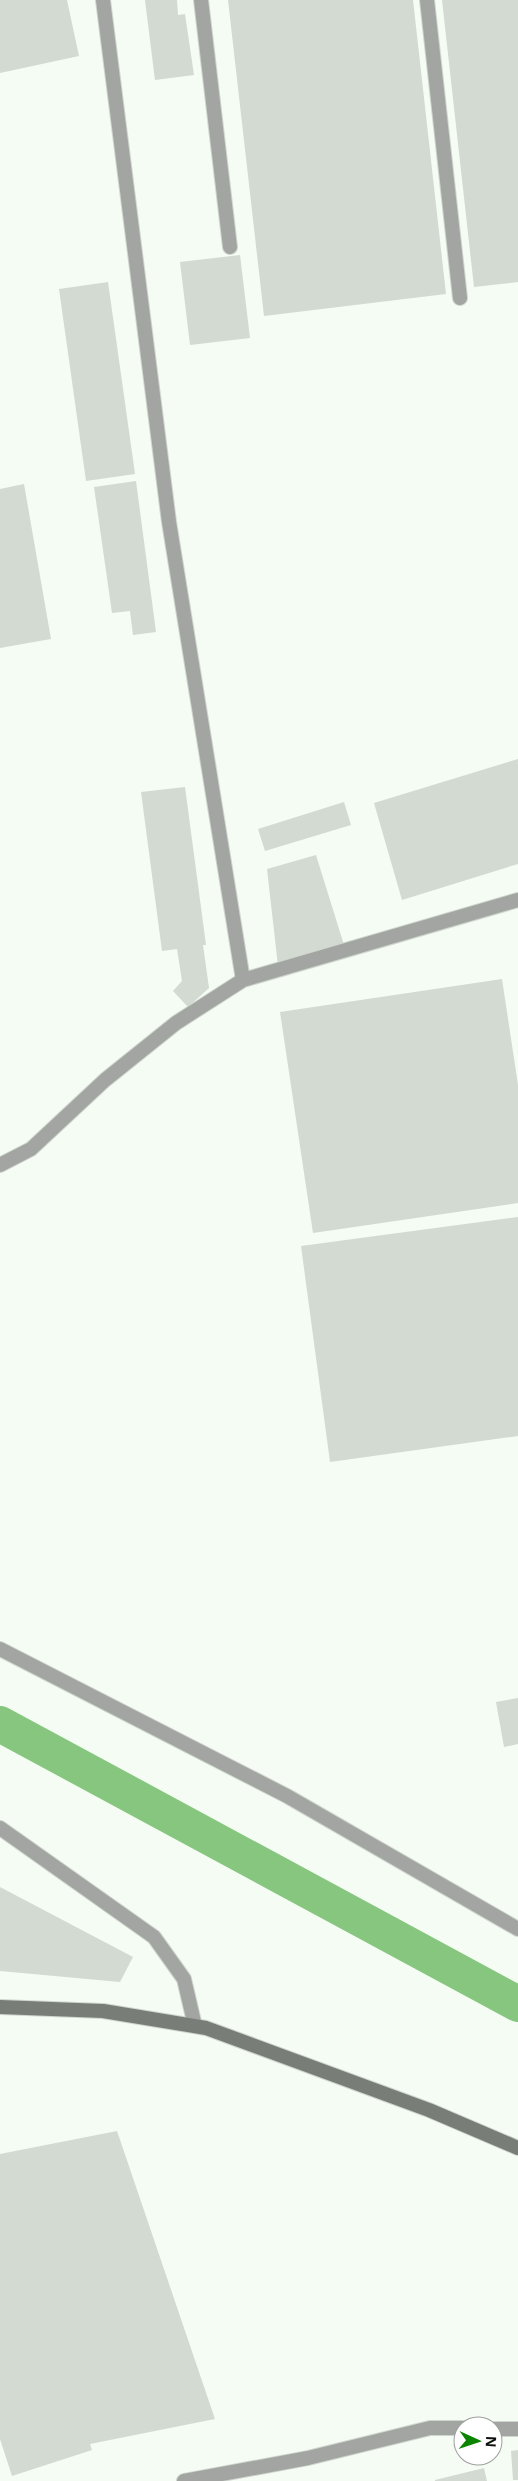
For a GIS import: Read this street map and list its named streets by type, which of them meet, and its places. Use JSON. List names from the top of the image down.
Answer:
{
  "north": "right"
}
